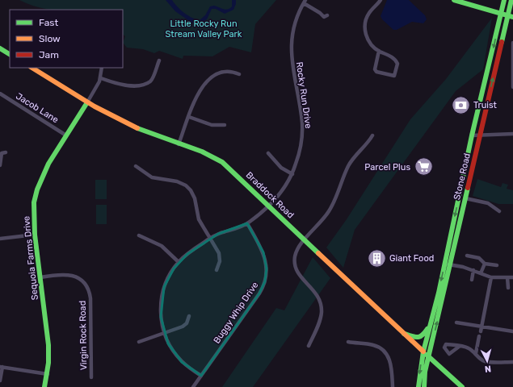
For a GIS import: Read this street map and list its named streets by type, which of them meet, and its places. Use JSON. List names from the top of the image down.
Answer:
{
  "streets": {
    "main road": ["Stone Road", "Braddock Road", "Sequoia Farms Drive"],
    "street": [
      "Rocky Run Drive",
      "Jacob Lane",
      "Buggy Whip Drive",
      "Virgin Rock Road"
    ]
  },
  "crossings": [
    ["Rocky Run Drive", "Braddock Road"],
    ["Rocky Run Drive", "Buggy Whip Drive"],
    ["Jacob Lane", "Sequoia Farms Drive"],
    ["Stone Road", "Braddock Road"],
    ["Braddock Road", "Sequoia Farms Drive"],
    ["Sequoia Farms Drive", "Virgin Rock Road"]
  ],
  "parks": ["Little Rocky Run Stream Valley Park"],
  "places": {
    "bank": ["Truist"],
    "supermarket": ["Parcel Plus"],
    "building": ["Giant Food"]
  },
  "legend": ["Fast", "Slow", "Jam"],
  "north": "bottom"
}
